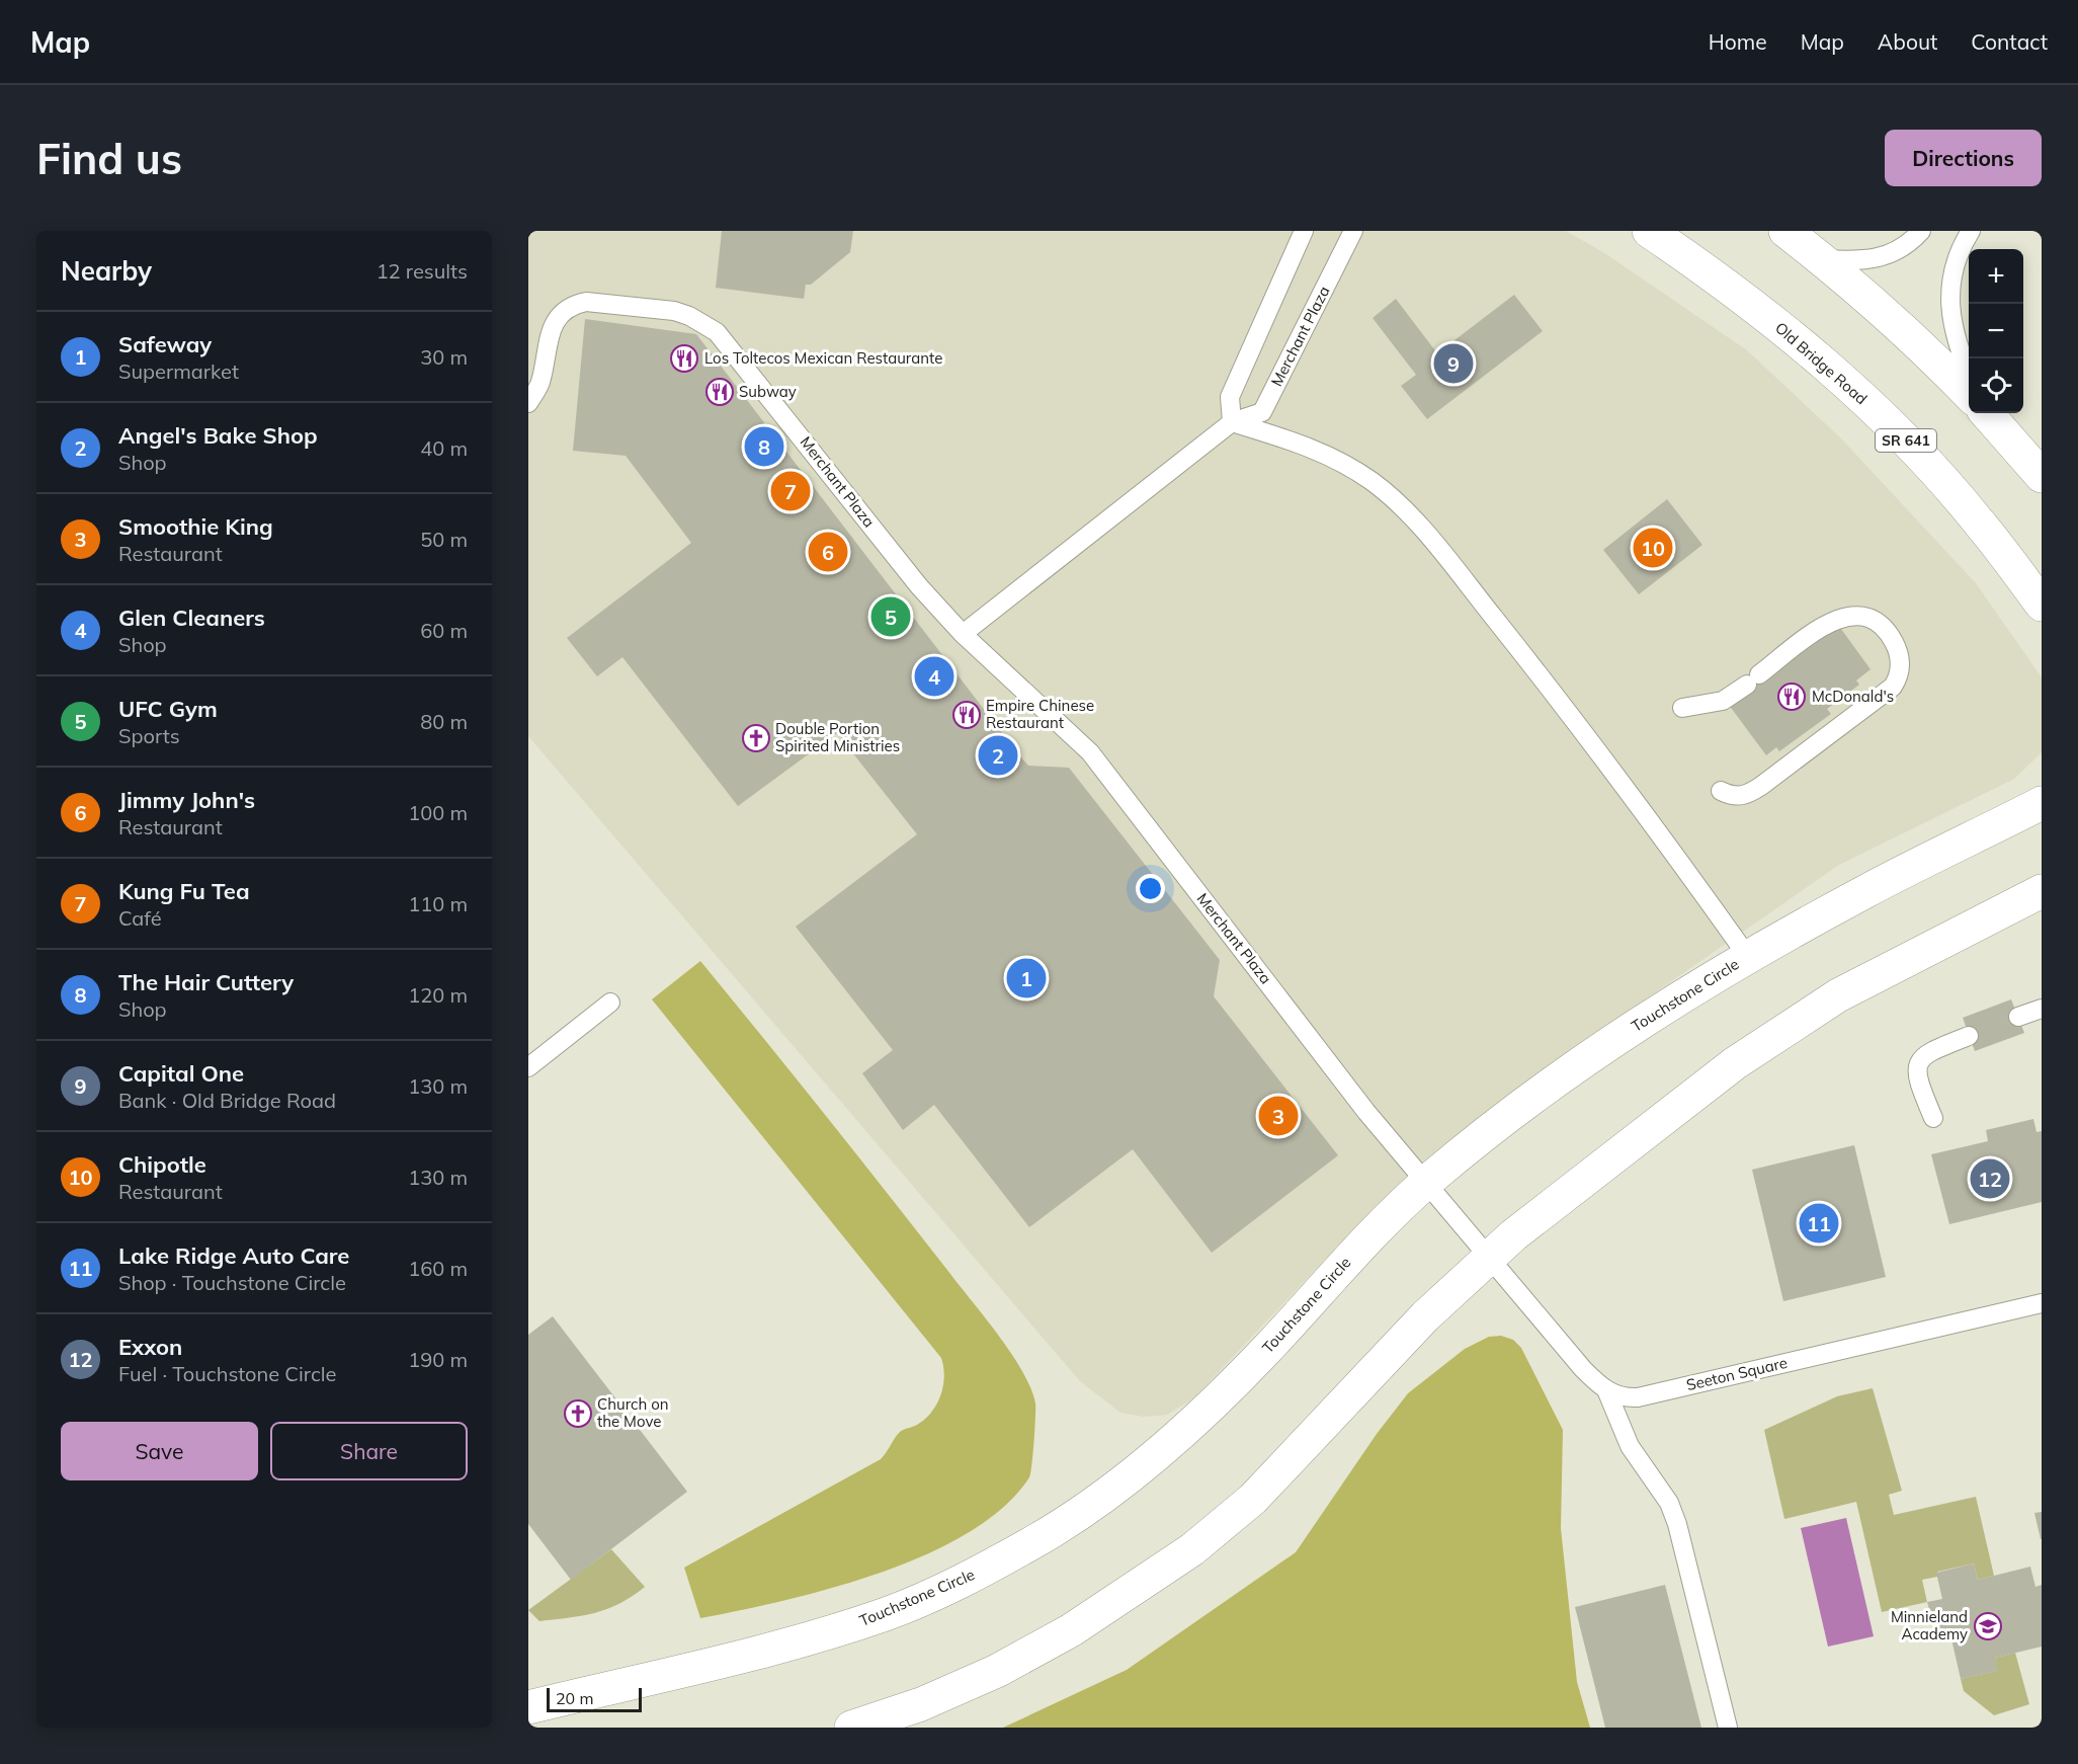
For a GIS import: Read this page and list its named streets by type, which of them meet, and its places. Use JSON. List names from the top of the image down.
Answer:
{
  "streets": {
    "street": ["Old Bridge Road", "SR 641", "Touchstone Circle"],
    "lane": ["Merchant Plaza", "Seeton Square"]
  },
  "crossings": [
    ["Merchant Plaza", "Touchstone Circle"]
  ],
  "places": {
    "restaurant": [
      "Los Toltecos Mexican Restaurante",
      "Subway",
      "McDonald's",
      "Empire Chinese Restaurant"
    ],
    "church": ["Double Portion Spirited Ministries", "Church on the Move"],
    "school or university": ["Minnieland Academy"]
  },
  "scale_bar": "20 m",
  "page": {
    "header": "Map",
    "nav": [
      "Home",
      "Map",
      "About",
      "Contact"
    ],
    "buttons": [
      "Directions",
      ["Save", "Share"]
    ],
    "title": "Find us",
    "heading": ["Nearby", "12 results"],
    "map_buttons": ["+", "−"],
    "list": [
      {
        "mark": "1",
        "name": "Safeway",
        "note": "Supermarket",
        "value": "30 m"
      },
      {
        "mark": "2",
        "name": "Angel's Bake Shop",
        "note": "Shop",
        "value": "40 m"
      },
      {
        "mark": "3",
        "name": "Smoothie King",
        "note": "Restaurant",
        "value": "50 m"
      },
      {
        "mark": "4",
        "name": "Glen Cleaners",
        "note": "Shop",
        "value": "60 m"
      },
      {
        "mark": "5",
        "name": "UFC Gym",
        "note": "Sports",
        "value": "80 m"
      },
      {
        "mark": "6",
        "name": "Jimmy John's",
        "note": "Restaurant",
        "value": "100 m"
      },
      {
        "mark": "7",
        "name": "Kung Fu Tea",
        "note": "Café",
        "value": "110 m"
      },
      {
        "mark": "8",
        "name": "The Hair Cuttery",
        "note": "Shop",
        "value": "120 m"
      },
      {
        "mark": "9",
        "name": "Capital One",
        "note": "Bank · Old Bridge Road",
        "value": "130 m"
      },
      {
        "mark": "10",
        "name": "Chipotle",
        "note": "Restaurant",
        "value": "130 m"
      },
      {
        "mark": "11",
        "name": "Lake Ridge Auto Care",
        "note": "Shop · Touchstone Circle",
        "value": "160 m"
      },
      {
        "mark": "12",
        "name": "Exxon",
        "note": "Fuel · Touchstone Circle",
        "value": "190 m"
      }
    ],
    "pins": [
      "9",
      "8",
      "7",
      "10",
      "6",
      "5",
      "4",
      "2",
      "1",
      "3",
      "12",
      "11"
    ],
    "scale": "20 m"
  }
}
